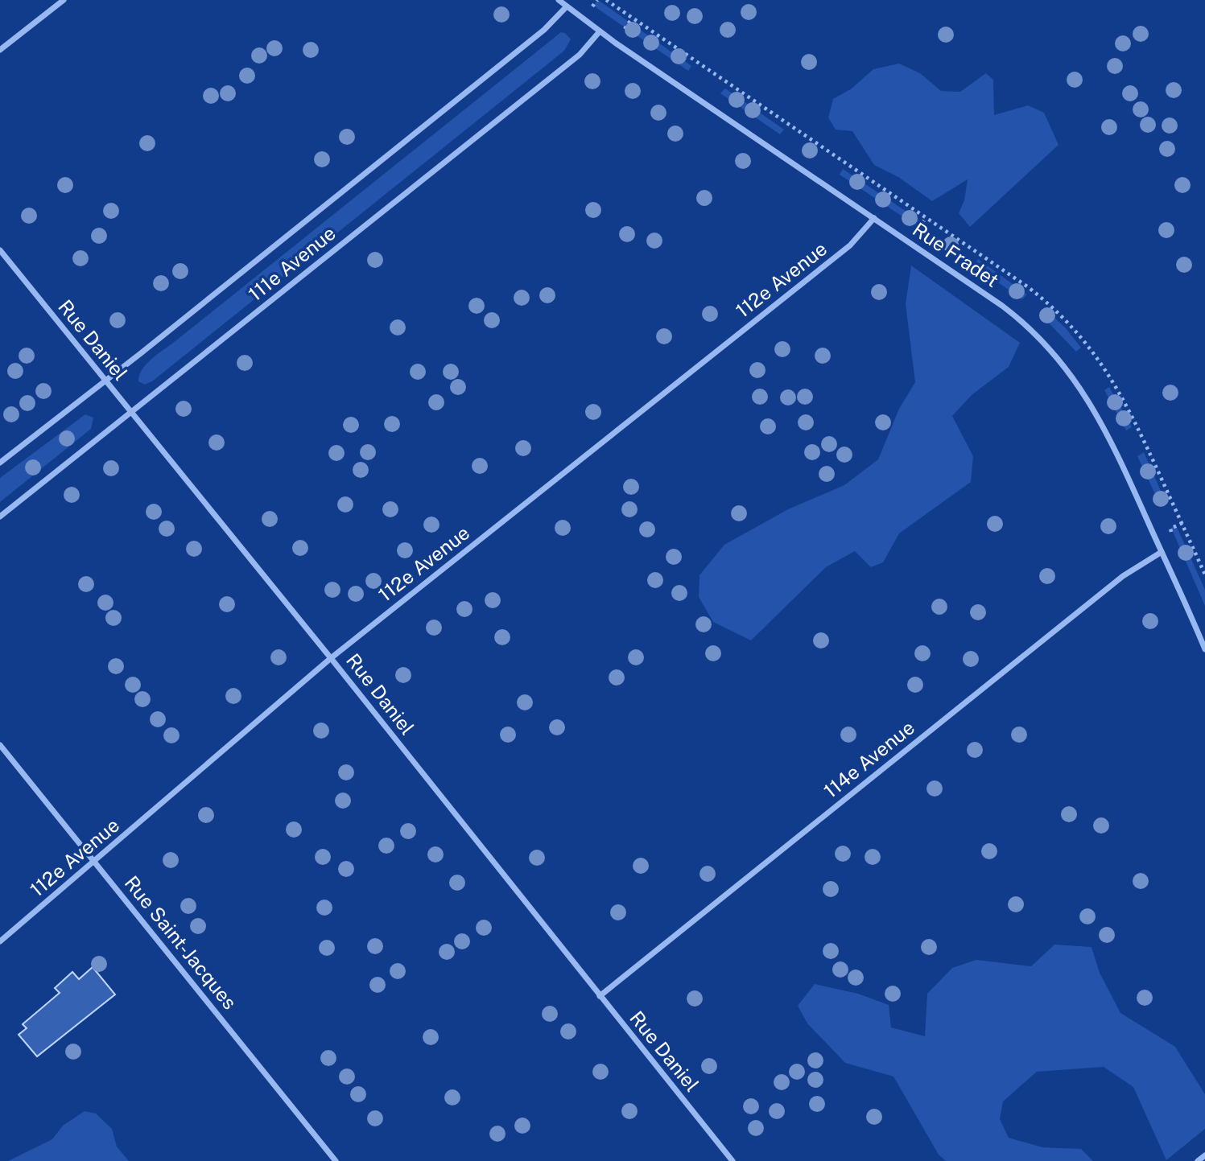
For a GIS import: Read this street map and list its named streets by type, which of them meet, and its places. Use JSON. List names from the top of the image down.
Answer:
{
  "streets": {
    "street": [
      "Rue Fradet",
      "111e Avenue",
      "112e Avenue",
      "Rue Daniel",
      "114e Avenue",
      "Rue Saint-Jacques"
    ]
  },
  "crossings": [
    ["Rue Fradet", "111e Avenue"],
    ["Rue Fradet", "112e Avenue"],
    ["Rue Fradet", "114e Avenue"],
    ["111e Avenue", "Rue Daniel"],
    ["112e Avenue", "Rue Daniel"],
    ["112e Avenue", "Rue Saint-Jacques"],
    ["Rue Daniel", "114e Avenue"]
  ]
}
